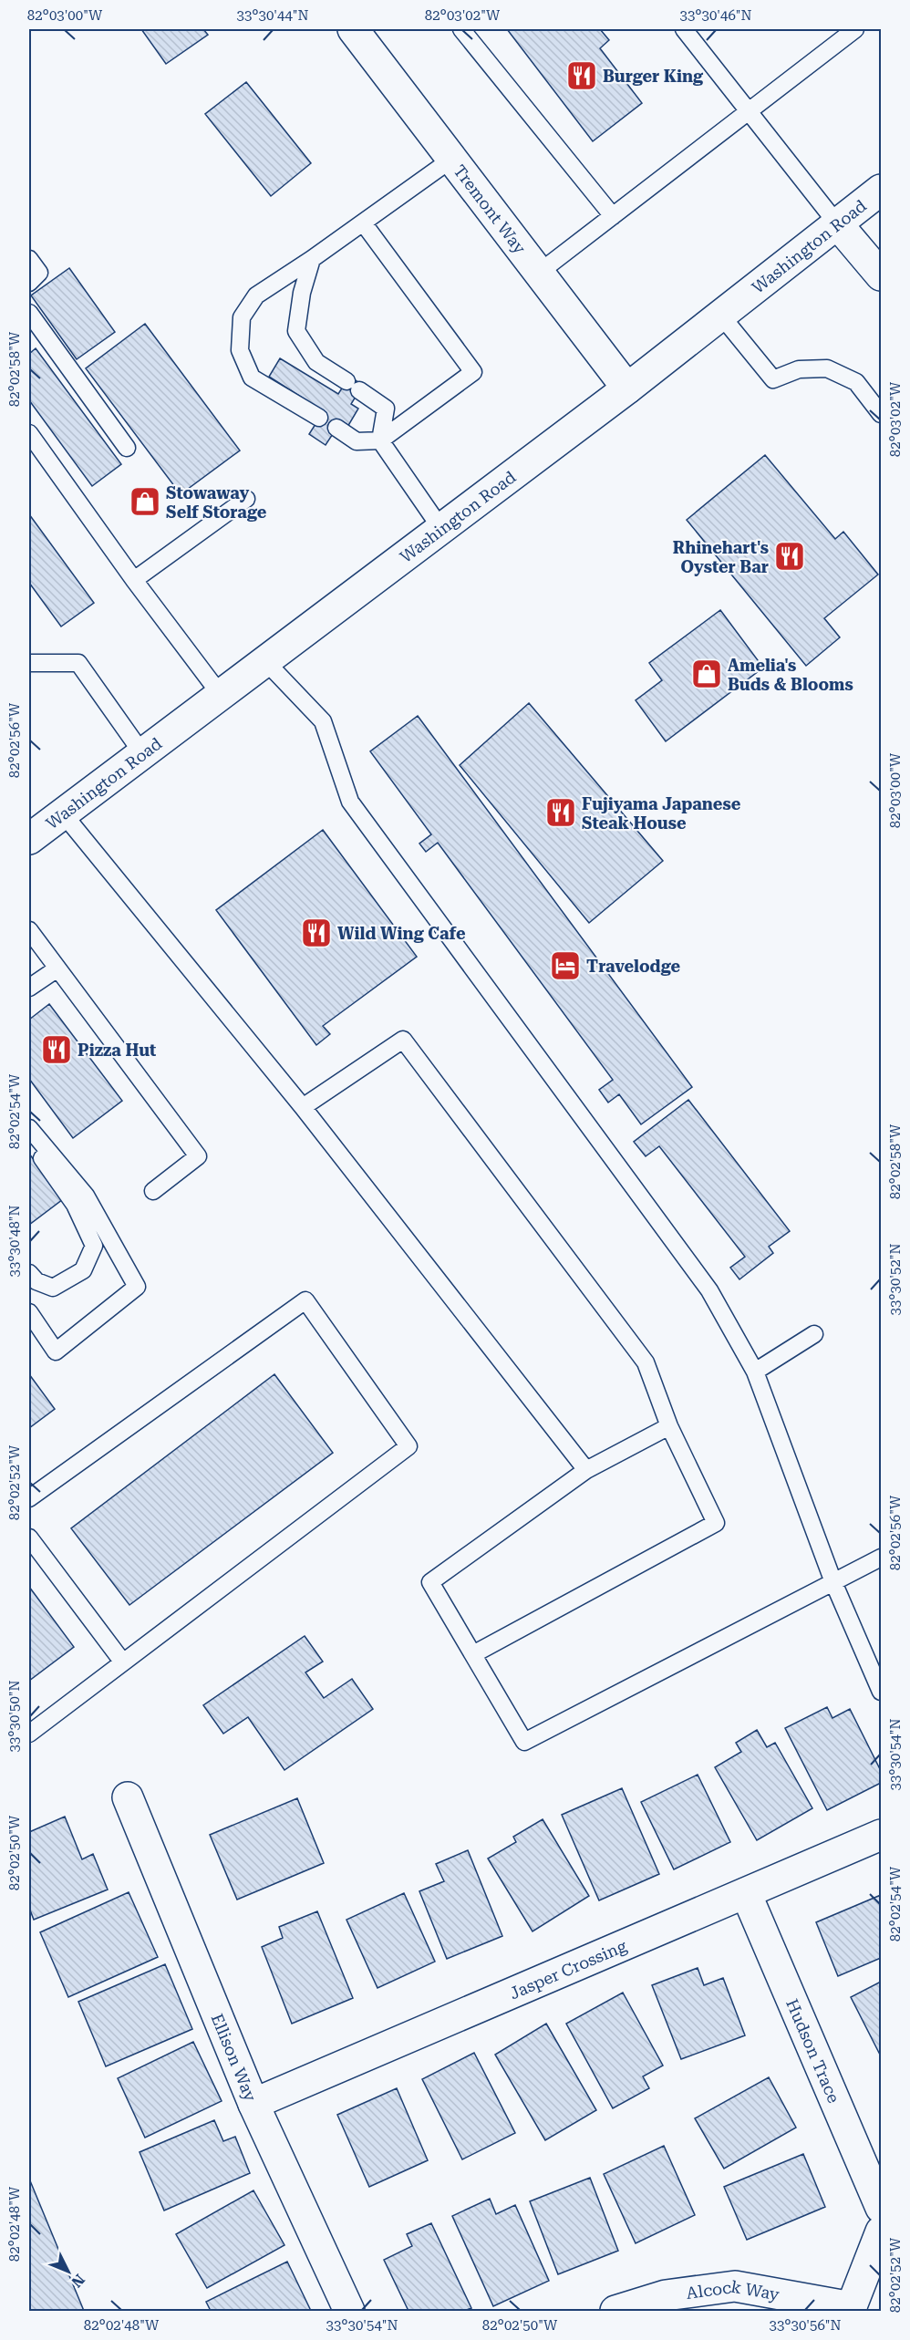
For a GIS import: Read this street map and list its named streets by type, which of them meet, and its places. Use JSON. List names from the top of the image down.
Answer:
{
  "streets": {
    "street": [
      "Tremont Way",
      "Washington Road",
      "Jasper Crossing",
      "Hudson Trace",
      "Ellison Way",
      "Alcock Way"
    ]
  },
  "crossings": [
    ["Tremont Way", "Washington Road"],
    ["Jasper Crossing", "Hudson Trace"],
    ["Jasper Crossing", "Ellison Way"]
  ],
  "places": {
    "restaurant": [
      "Burger King",
      "Rhinehart's Oyster Bar",
      "Fujiyama Japanese Steak House",
      "Wild Wing Cafe",
      "Pizza Hut"
    ],
    "shop": ["Stowaway Self Storage", "Amelia's Buds & Blooms"],
    "hotel": ["Travelodge"]
  },
  "north": "bottom right",
  "coordinates": [
    "82°03'00\"W",
    "33°30'44\"N",
    "82°03'02\"W",
    "33°30'46\"N",
    "82°02'58\"W",
    "82°02'56\"W",
    "82°02'54\"W",
    "33°30'48\"N",
    "33°30'52\"N",
    "82°02'52\"W",
    "33°30'50\"N",
    "33°30'54\"N",
    "82°02'50\"W",
    "82°02'48\"W",
    "33°30'56\"N"
  ]
}
